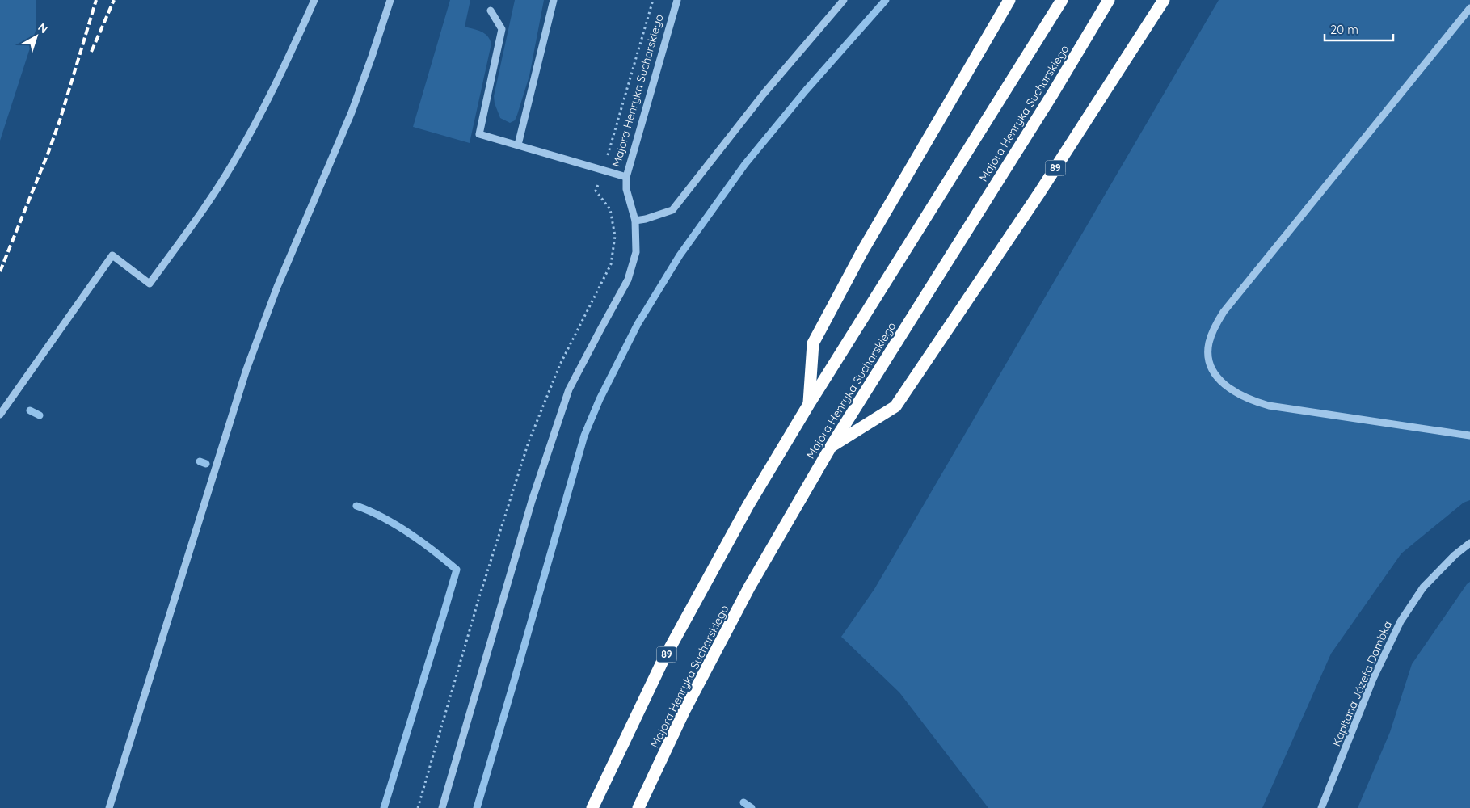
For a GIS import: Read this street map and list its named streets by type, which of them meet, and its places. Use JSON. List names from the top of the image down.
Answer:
{
  "streets": {
    "highway": ["Majora Henryka Sucharskiego", "89"],
    "street": ["Kapitana Józefa Dambka"]
  },
  "crossings": [
    ["Majora Henryka Sucharskiego", "89"]
  ],
  "scale_bar": "20 m",
  "north": "top right"
}
